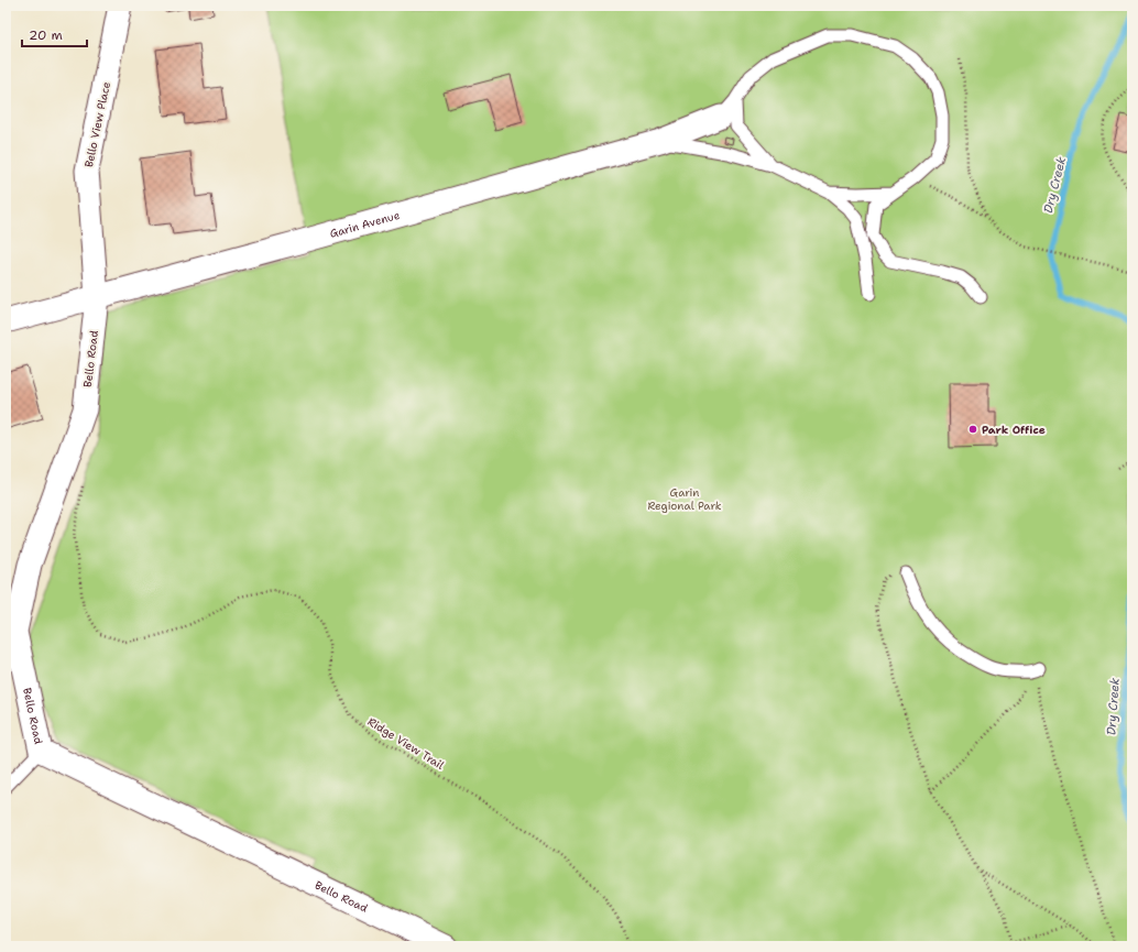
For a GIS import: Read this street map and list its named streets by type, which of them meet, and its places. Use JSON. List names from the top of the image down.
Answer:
{
  "streets": {
    "street": ["Bello View Place", "Garin Avenue", "Bello Road"],
    "path": ["Ridge View Trail"]
  },
  "crossings": [
    ["Bello View Place", "Garin Avenue"],
    ["Bello View Place", "Bello Road"],
    ["Garin Avenue", "Bello Road"]
  ],
  "water": ["Dry Creek"],
  "parks": ["Garin Regional Park"],
  "places": ["Park Office"],
  "scale_bar": "20 m"
}
